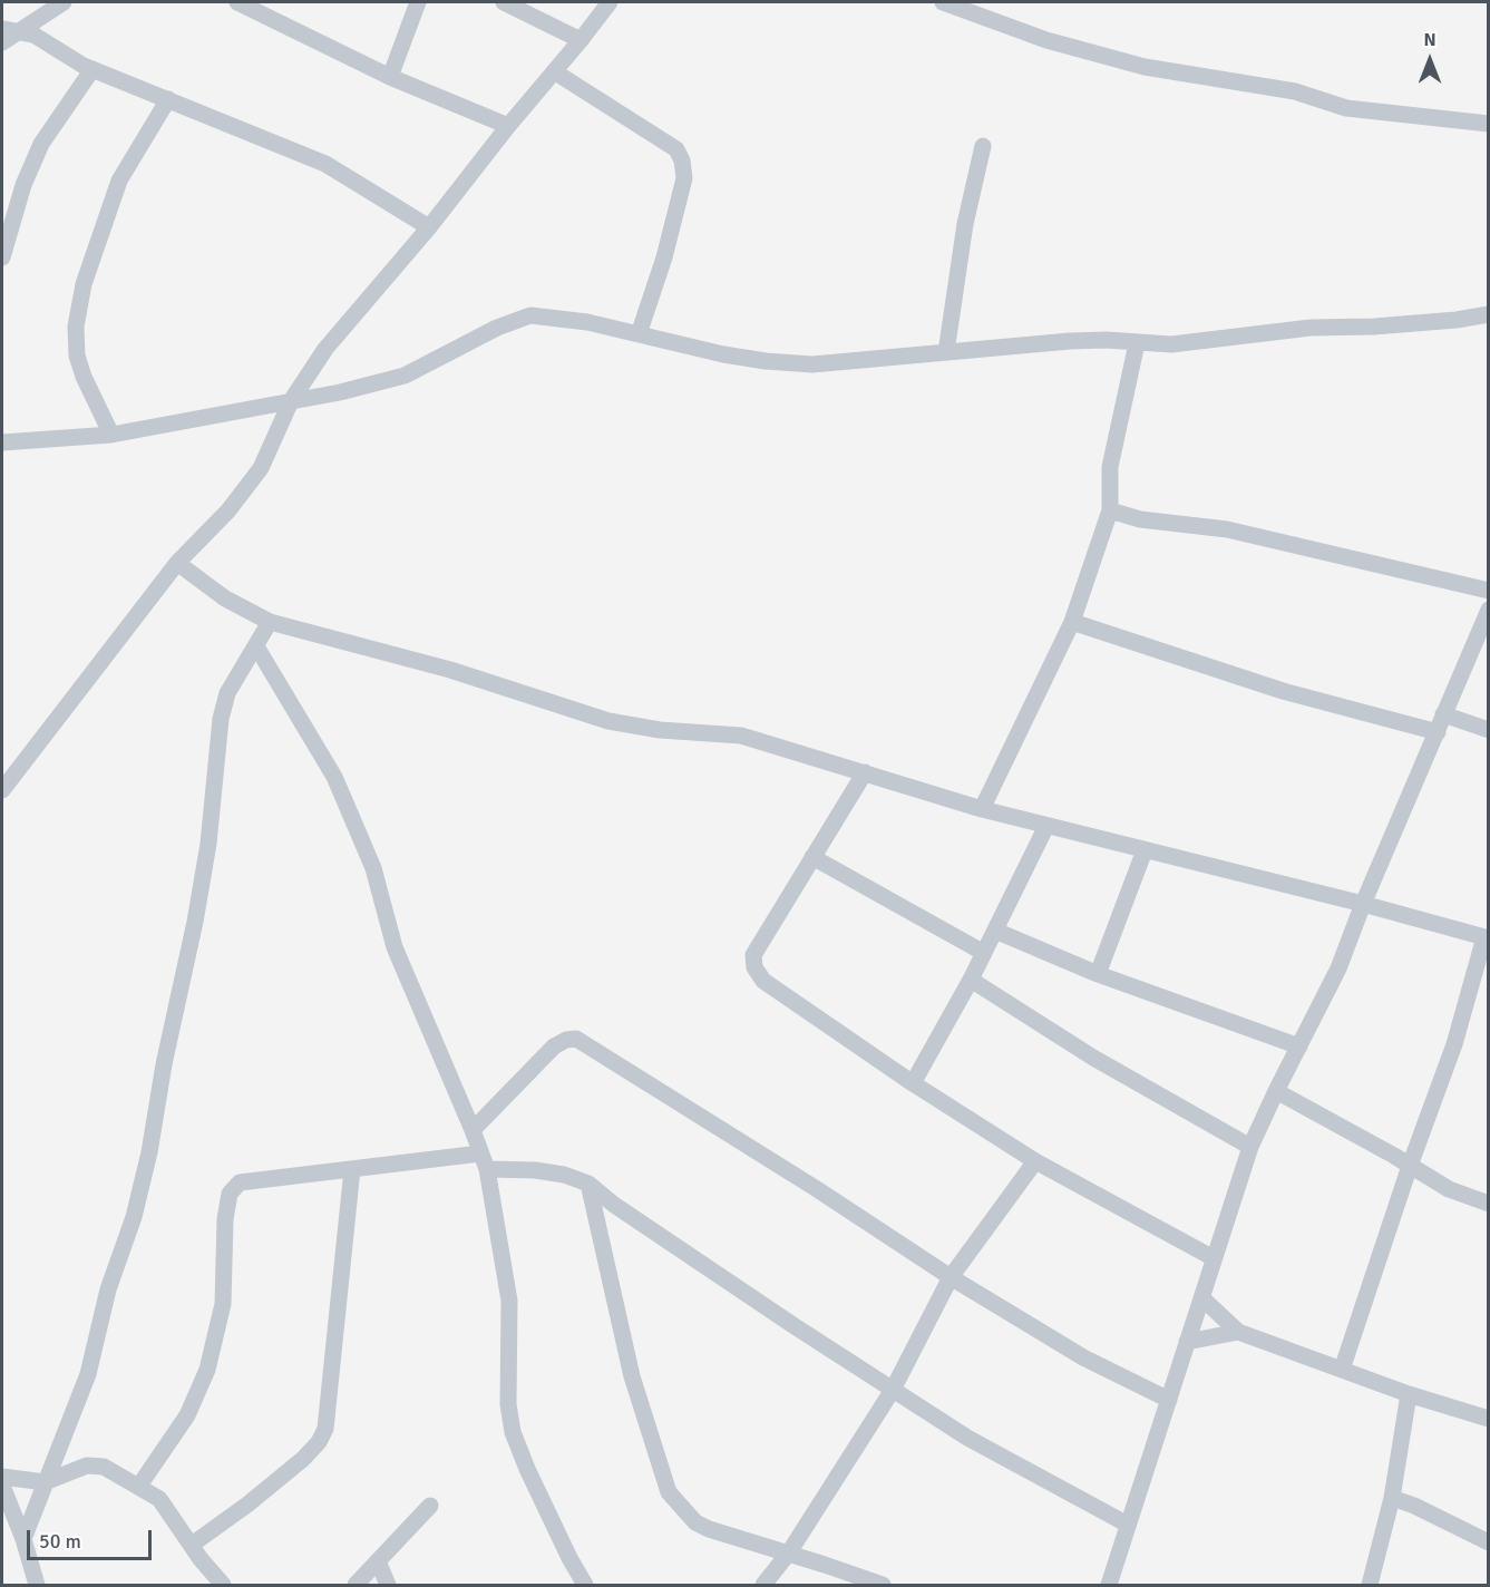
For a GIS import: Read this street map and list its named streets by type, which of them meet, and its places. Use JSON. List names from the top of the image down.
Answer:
{
  "scale_bar": "50 m",
  "north": "top"
}
